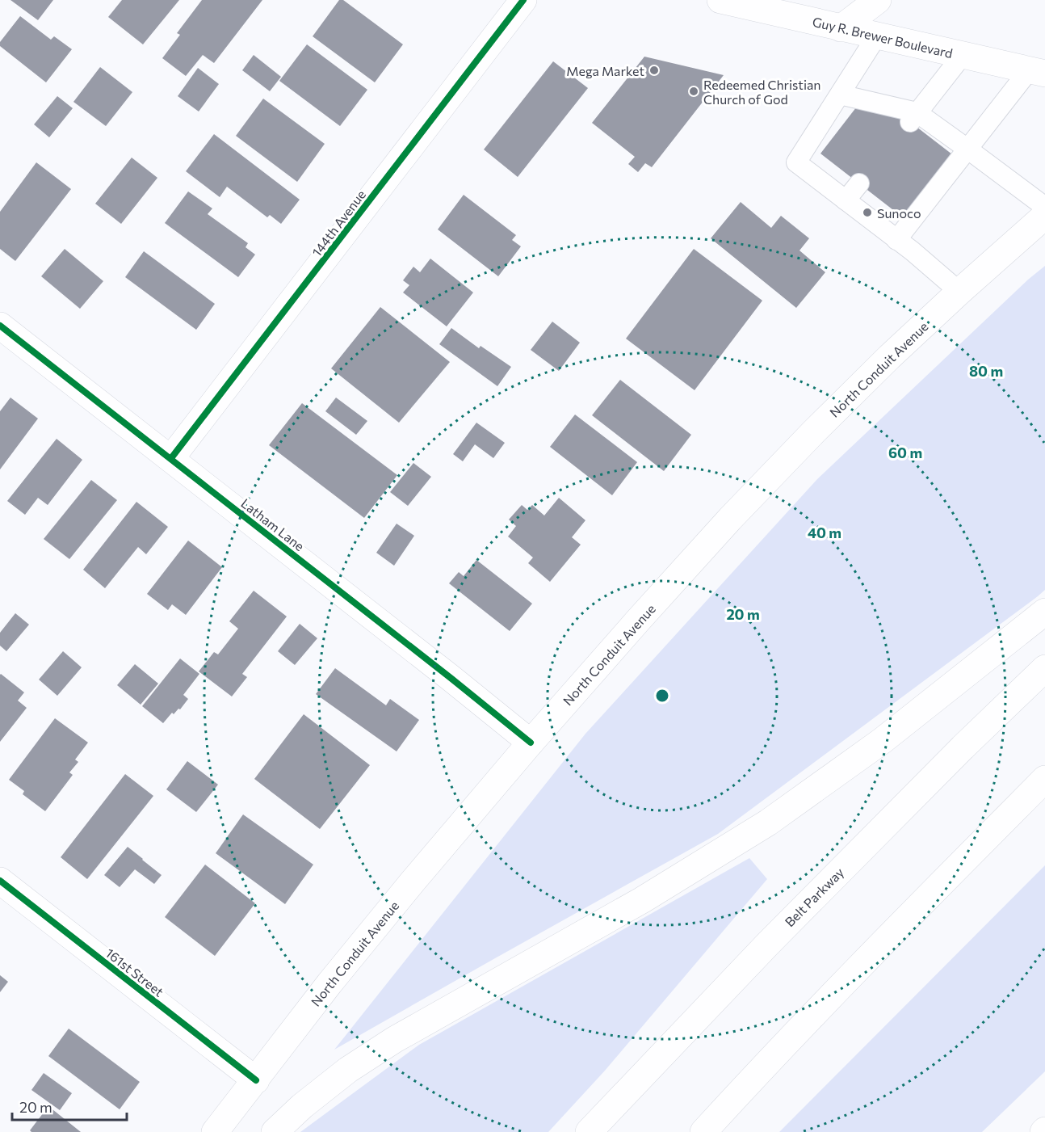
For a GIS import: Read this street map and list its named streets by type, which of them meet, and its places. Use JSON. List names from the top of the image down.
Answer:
{
  "streets": {
    "main road": [
      "Guy R. Brewer Boulevard",
      "144th Avenue",
      "North Conduit Avenue",
      "Latham Lane",
      "Belt Parkway",
      "161st Street"
    ]
  },
  "crossings": [
    ["144th Avenue", "Latham Lane"],
    ["North Conduit Avenue", "Latham Lane"],
    ["North Conduit Avenue", "161st Street"]
  ],
  "places": ["Mega Market", "Redeemed Christian Church of God", "Sunoco"],
  "scale_bar": "20 m",
  "rings": [
    "80 m",
    "60 m",
    "40 m",
    "20 m"
  ]
}
